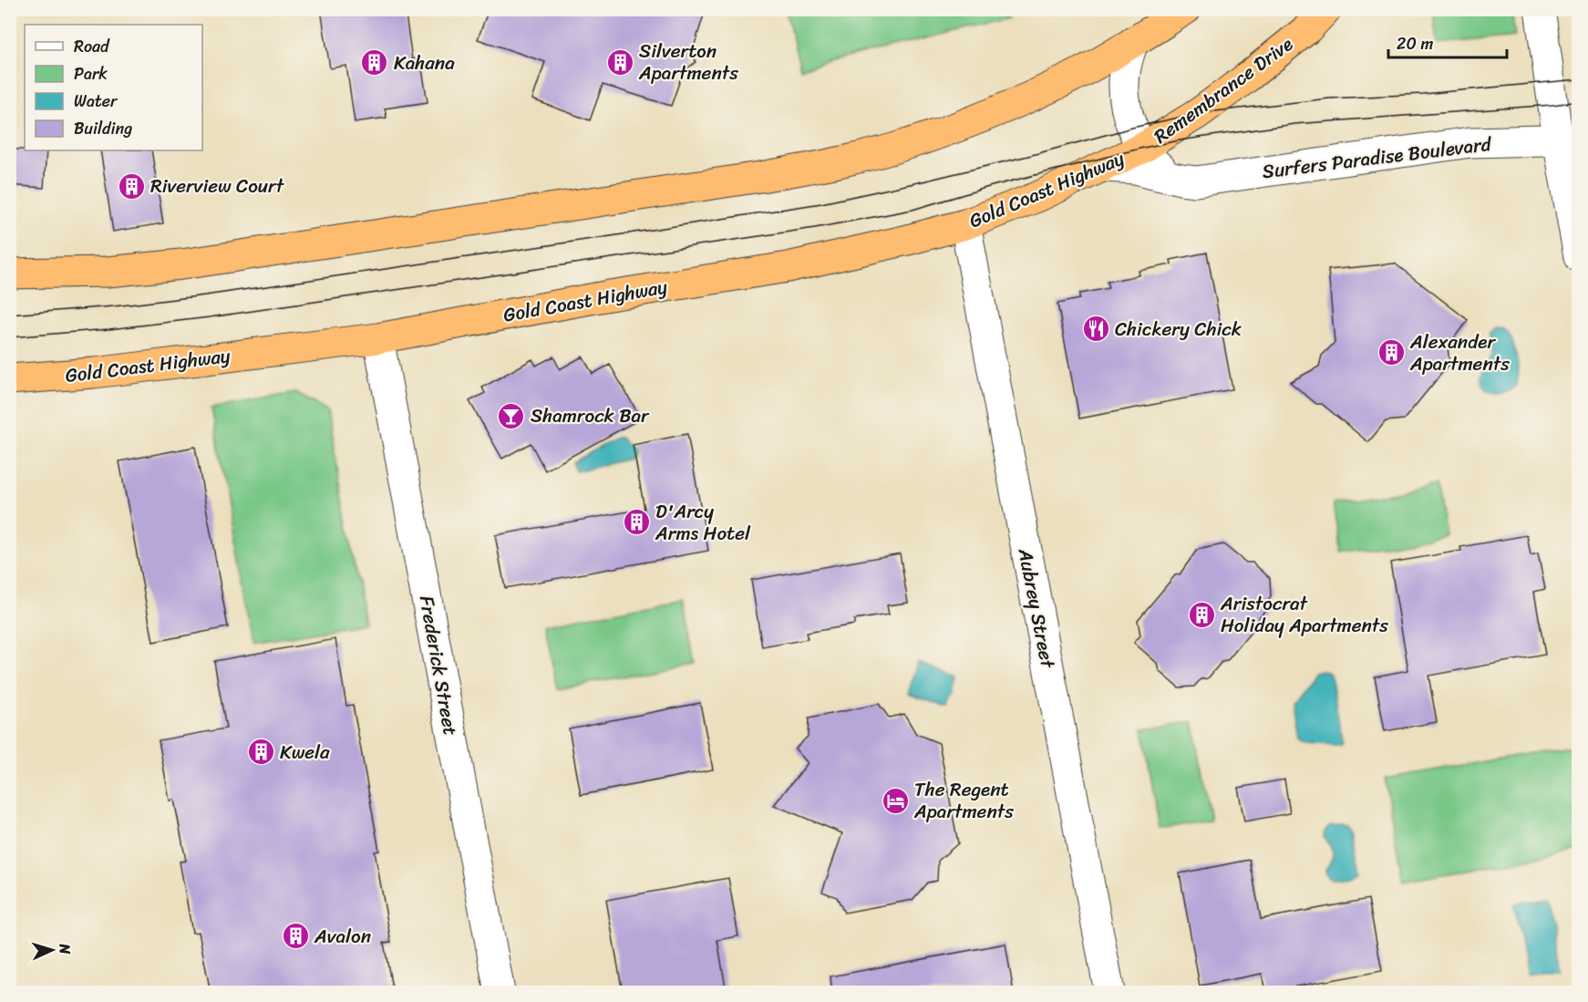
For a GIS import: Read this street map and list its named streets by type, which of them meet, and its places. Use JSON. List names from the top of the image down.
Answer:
{
  "streets": {
    "highway": ["Remembrance Drive", "Gold Coast Highway"],
    "street": ["Surfers Paradise Boulevard", "Aubrey Street", "Frederick Street"]
  },
  "crossings": [
    ["Remembrance Drive", "Gold Coast Highway"],
    ["Surfers Paradise Boulevard", "Gold Coast Highway"],
    ["Gold Coast Highway", "Aubrey Street"],
    ["Gold Coast Highway", "Frederick Street"]
  ],
  "places": {
    "building": [
      "Silverton Apartments",
      "Kahana",
      "Riverview Court",
      "Alexander Apartments",
      "D'Arcy Arms Hotel",
      "Aristocrat Holiday Apartments",
      "Kwela",
      "Avalon"
    ],
    "restaurant": ["Chickery Chick"],
    "bar": ["Shamrock Bar"],
    "hotel": ["The Regent Apartments"]
  },
  "legend": [
    "Road",
    "Park",
    "Water",
    "Building"
  ],
  "scale_bar": "20 m",
  "north": "right"
}
